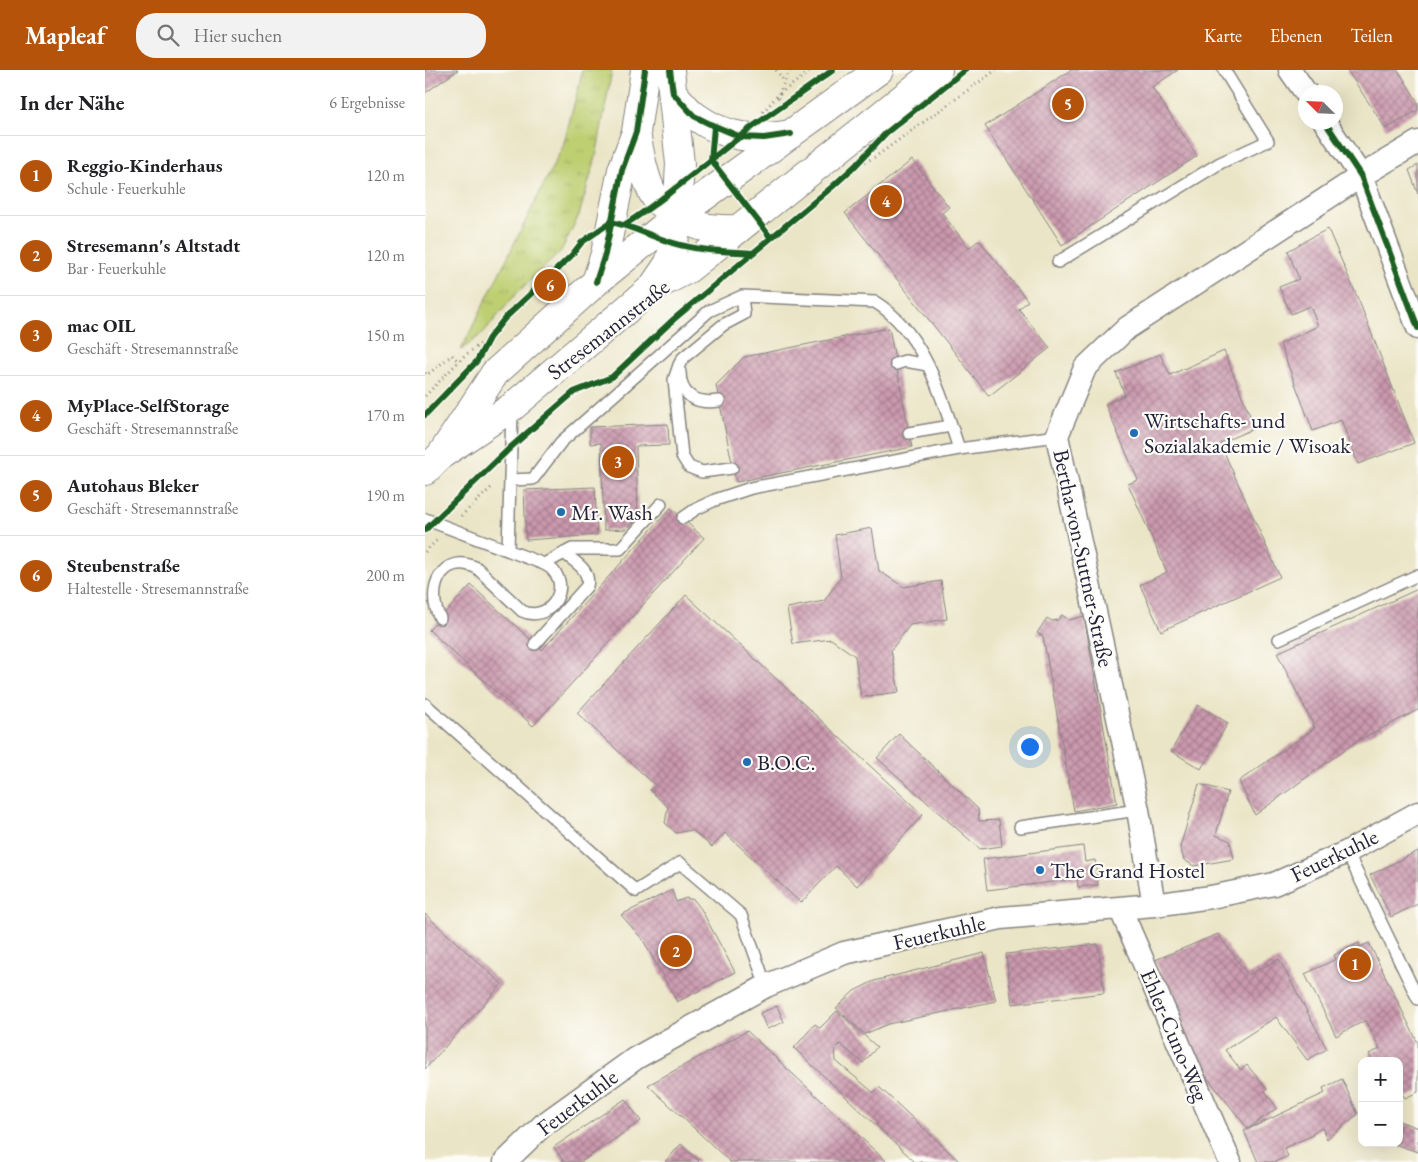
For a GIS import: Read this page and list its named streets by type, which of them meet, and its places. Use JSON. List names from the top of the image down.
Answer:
{
  "streets": {
    "main road": ["Stresemannstraße"],
    "street": ["Bertha-von-Suttner-Straße", "Feuerkuhle", "Ehler-Cuno-Weg"]
  },
  "crossings": [
    ["Bertha-von-Suttner-Straße", "Feuerkuhle"],
    ["Feuerkuhle", "Ehler-Cuno-Weg"]
  ],
  "places": [
    "Wirtschafts- und Sozialakademie / Wisoak",
    "Mr. Wash",
    "B.O.C.",
    "The Grand Hostel"
  ],
  "north": "top left",
  "page": {
    "header": "Mapleaf",
    "search": "Hier suchen",
    "nav": ["Karte", "Ebenen", "Teilen"],
    "heading": ["In der Nähe", "6 Ergebnisse"],
    "pins": [
      "5",
      "4",
      "6",
      "3",
      "2",
      "1"
    ],
    "list": [
      {
        "mark": "1",
        "name": "Reggio-Kinderhaus",
        "note": "Schule · Feuerkuhle",
        "value": "120 m"
      },
      {
        "mark": "2",
        "name": "Stresemann's Altstadt",
        "note": "Bar · Feuerkuhle",
        "value": "120 m"
      },
      {
        "mark": "3",
        "name": "mac OIL",
        "note": "Geschäft · Stresemannstraße",
        "value": "150 m"
      },
      {
        "mark": "4",
        "name": "MyPlace-SelfStorage",
        "note": "Geschäft · Stresemannstraße",
        "value": "170 m"
      },
      {
        "mark": "5",
        "name": "Autohaus Bleker",
        "note": "Geschäft · Stresemannstraße",
        "value": "190 m"
      },
      {
        "mark": "6",
        "name": "Steubenstraße",
        "note": "Haltestelle · Stresemannstraße",
        "value": "200 m"
      }
    ],
    "map_buttons": ["+", "−"]
  }
}
